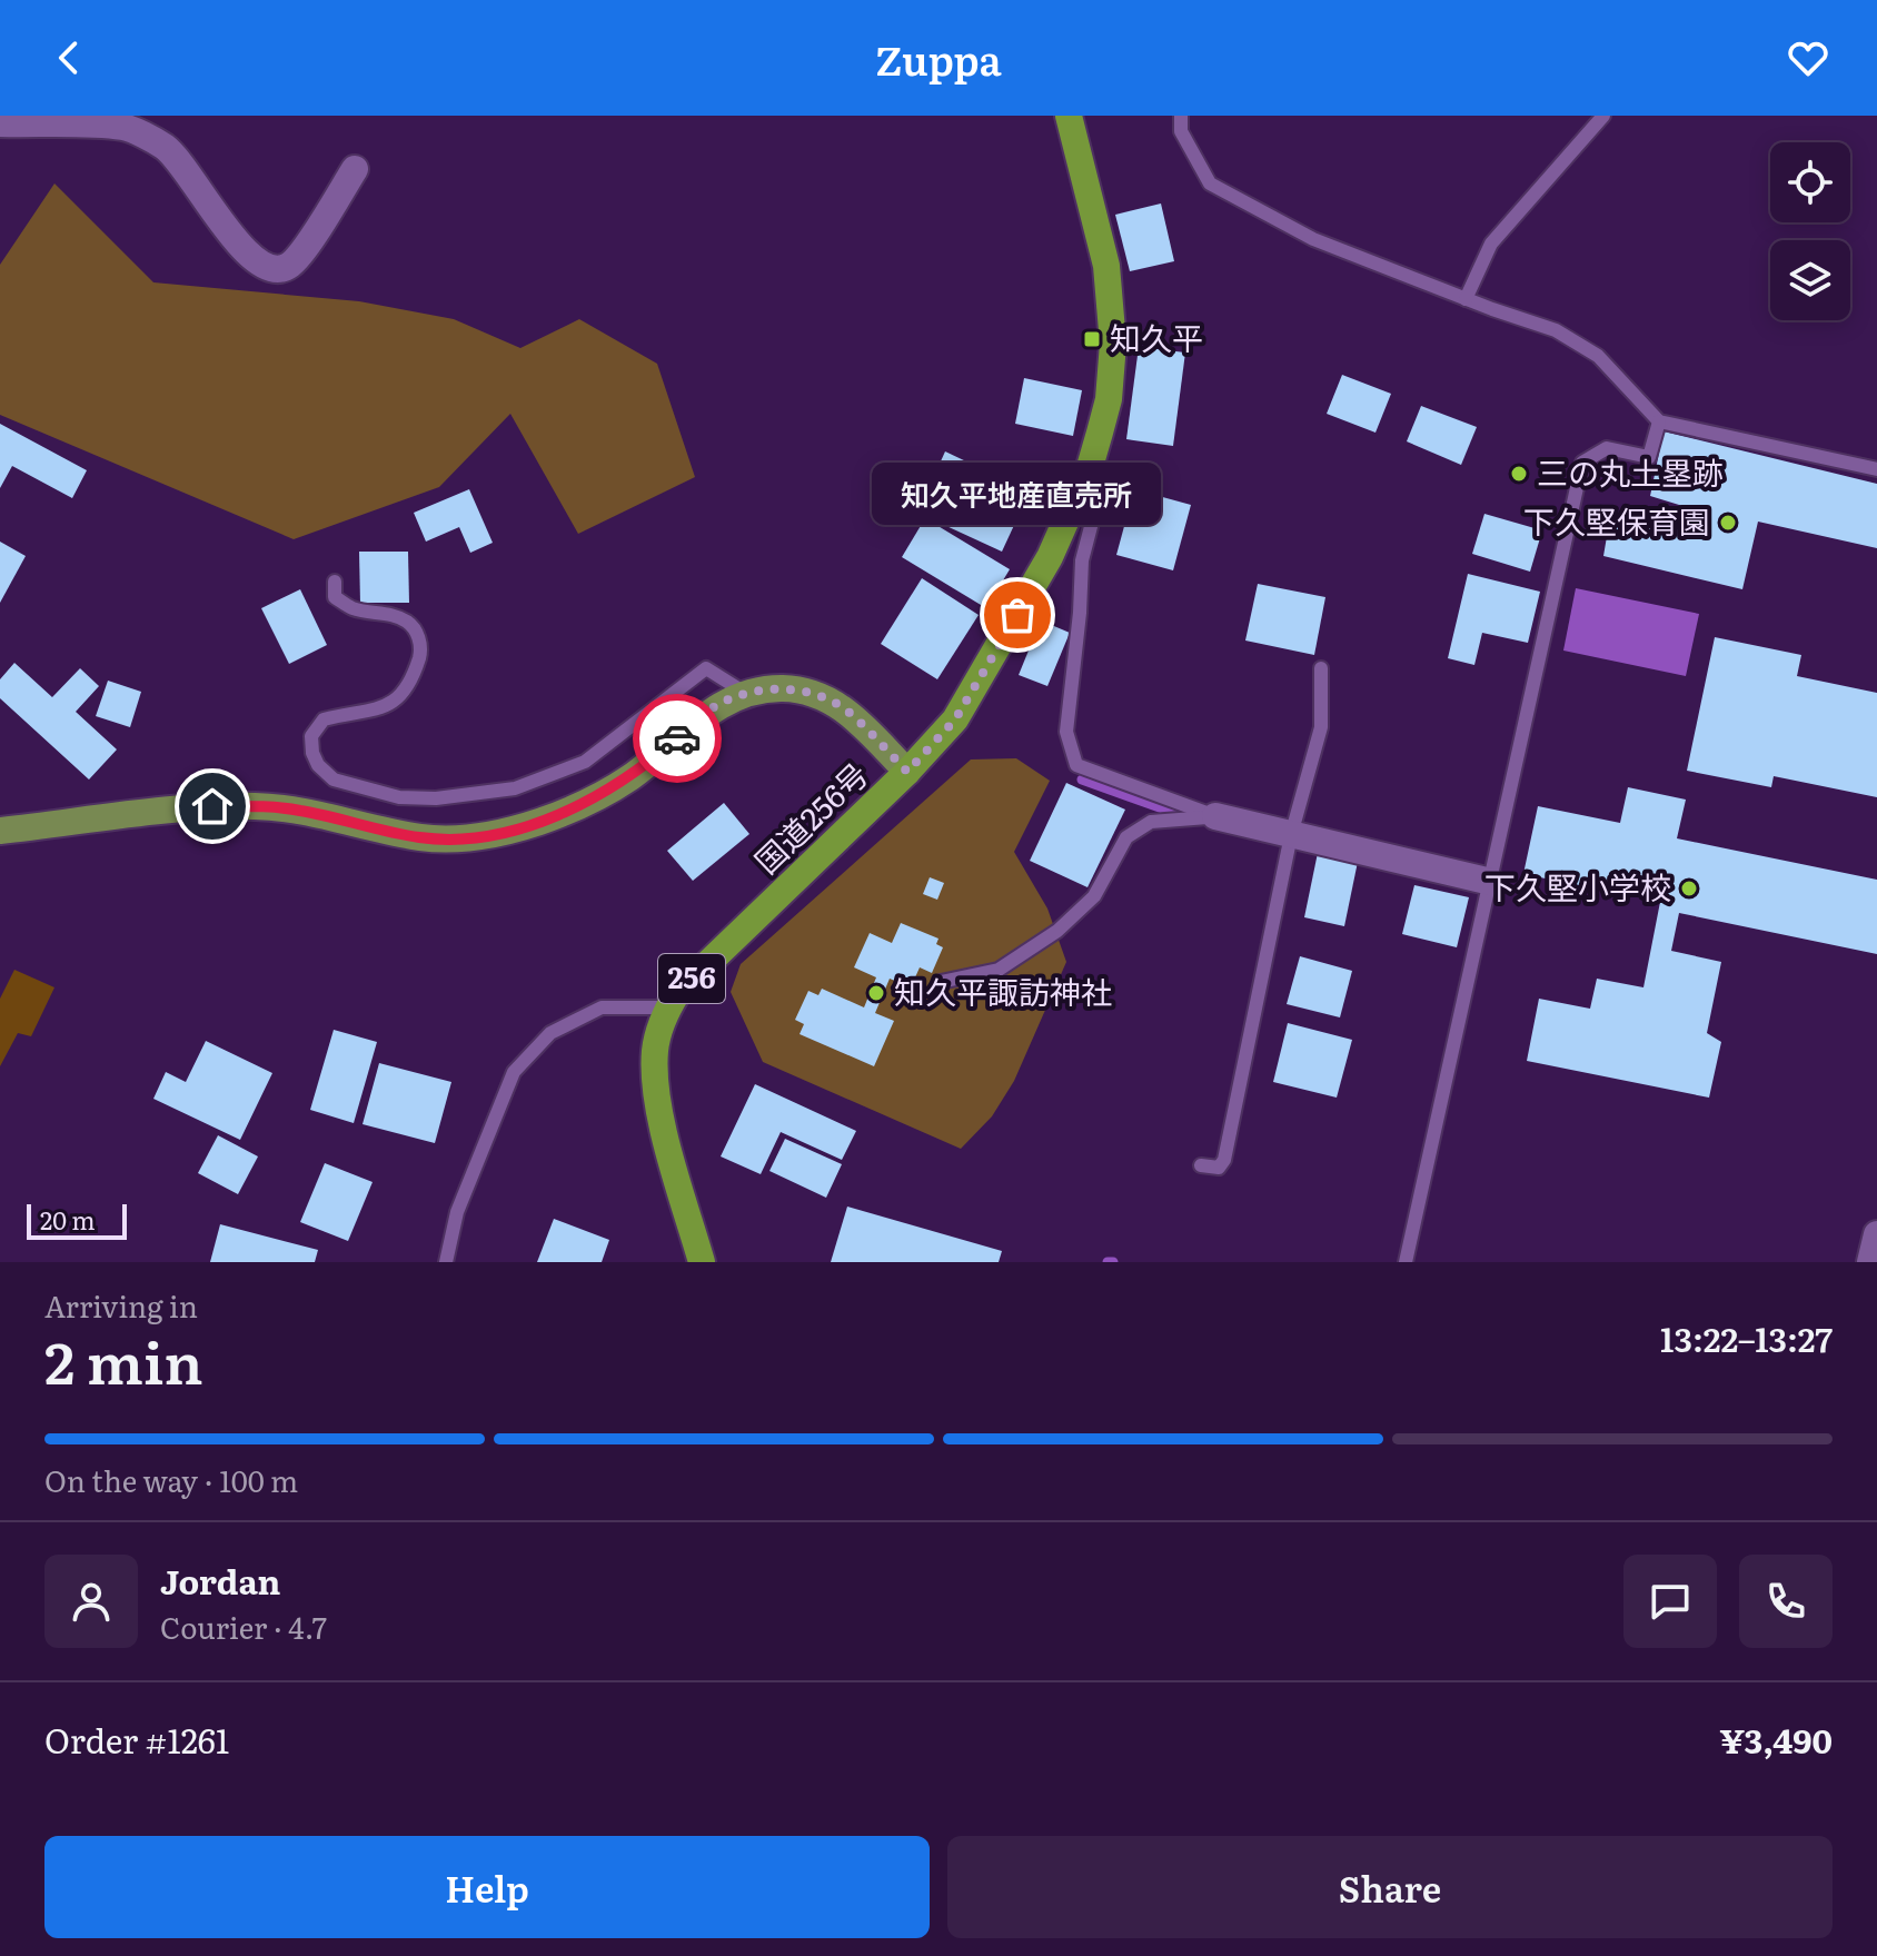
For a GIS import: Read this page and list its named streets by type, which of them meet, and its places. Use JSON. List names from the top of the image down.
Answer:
{
  "streets": {
    "highway": ["国道256号", "256"]
  },
  "places": {
    "transit": ["知久平"],
    "other": [
      "三の丸土塁跡",
      "下久堅保育園",
      "知久平地産直売所",
      "下久堅小学校",
      "知久平諏訪神社"
    ]
  },
  "scale_bar": "20 m",
  "page": {
    "header": "Zuppa",
    "bubble": "知久平地産直売所",
    "scale": "20 m",
    "heading": ["2 min", "Arriving in", "13:22–13:27"],
    "panel": [
      "Jordan",
      "Courier · 4.7",
      "Order #1261",
      "¥3,490"
    ],
    "bar": "On the way · 100 m",
    "buttons": ["Help", "Share"]
  }
}
